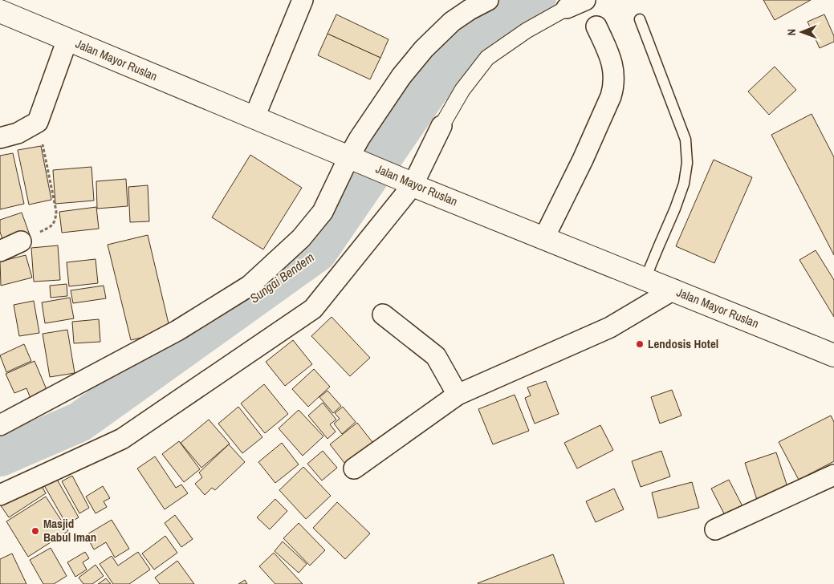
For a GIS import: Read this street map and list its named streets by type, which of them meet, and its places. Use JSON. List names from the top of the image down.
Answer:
{
  "streets": {
    "street": ["Jalan Mayor Ruslan"]
  },
  "water": ["Sungai Bendem"],
  "places": ["Lendosis Hotel", "Masjid Babul Iman"],
  "north": "left"
}
